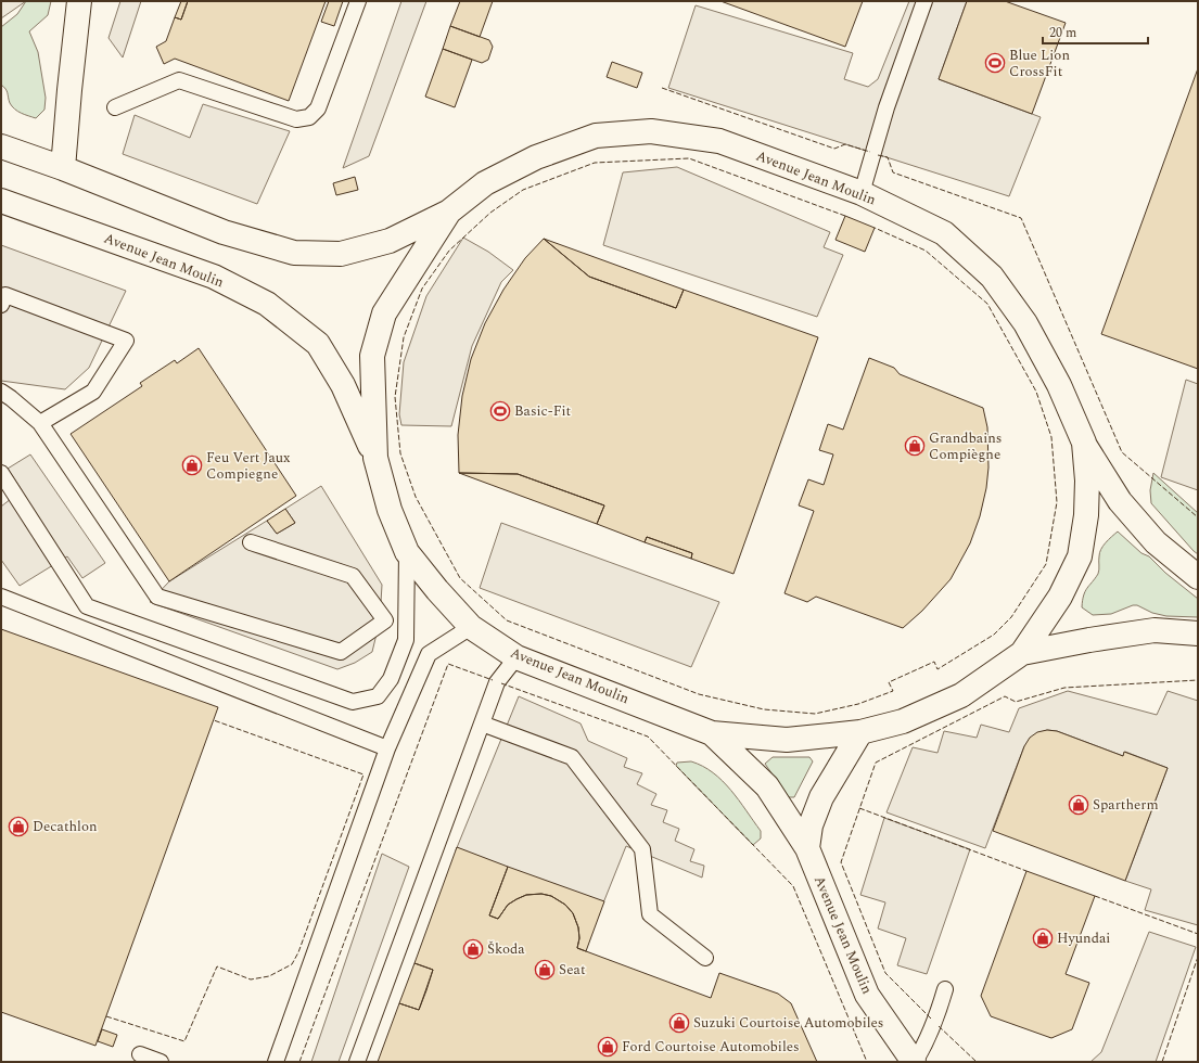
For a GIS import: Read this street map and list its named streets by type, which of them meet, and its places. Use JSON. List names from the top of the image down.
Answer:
{
  "streets": {
    "street": ["Avenue Jean Moulin"]
  },
  "places": {
    "sports": ["Blue Lion CrossFit", "Basic-Fit"],
    "shop": [
      "Grandbains Compiègne",
      "Feu Vert Jaux Compiegne",
      "Spartherm",
      "Decathlon",
      "Hyundai",
      "Škoda",
      "Seat",
      "Suzuki Courtoise Automobiles",
      "Ford Courtoise Automobiles"
    ]
  },
  "scale_bar": "20 m"
}
